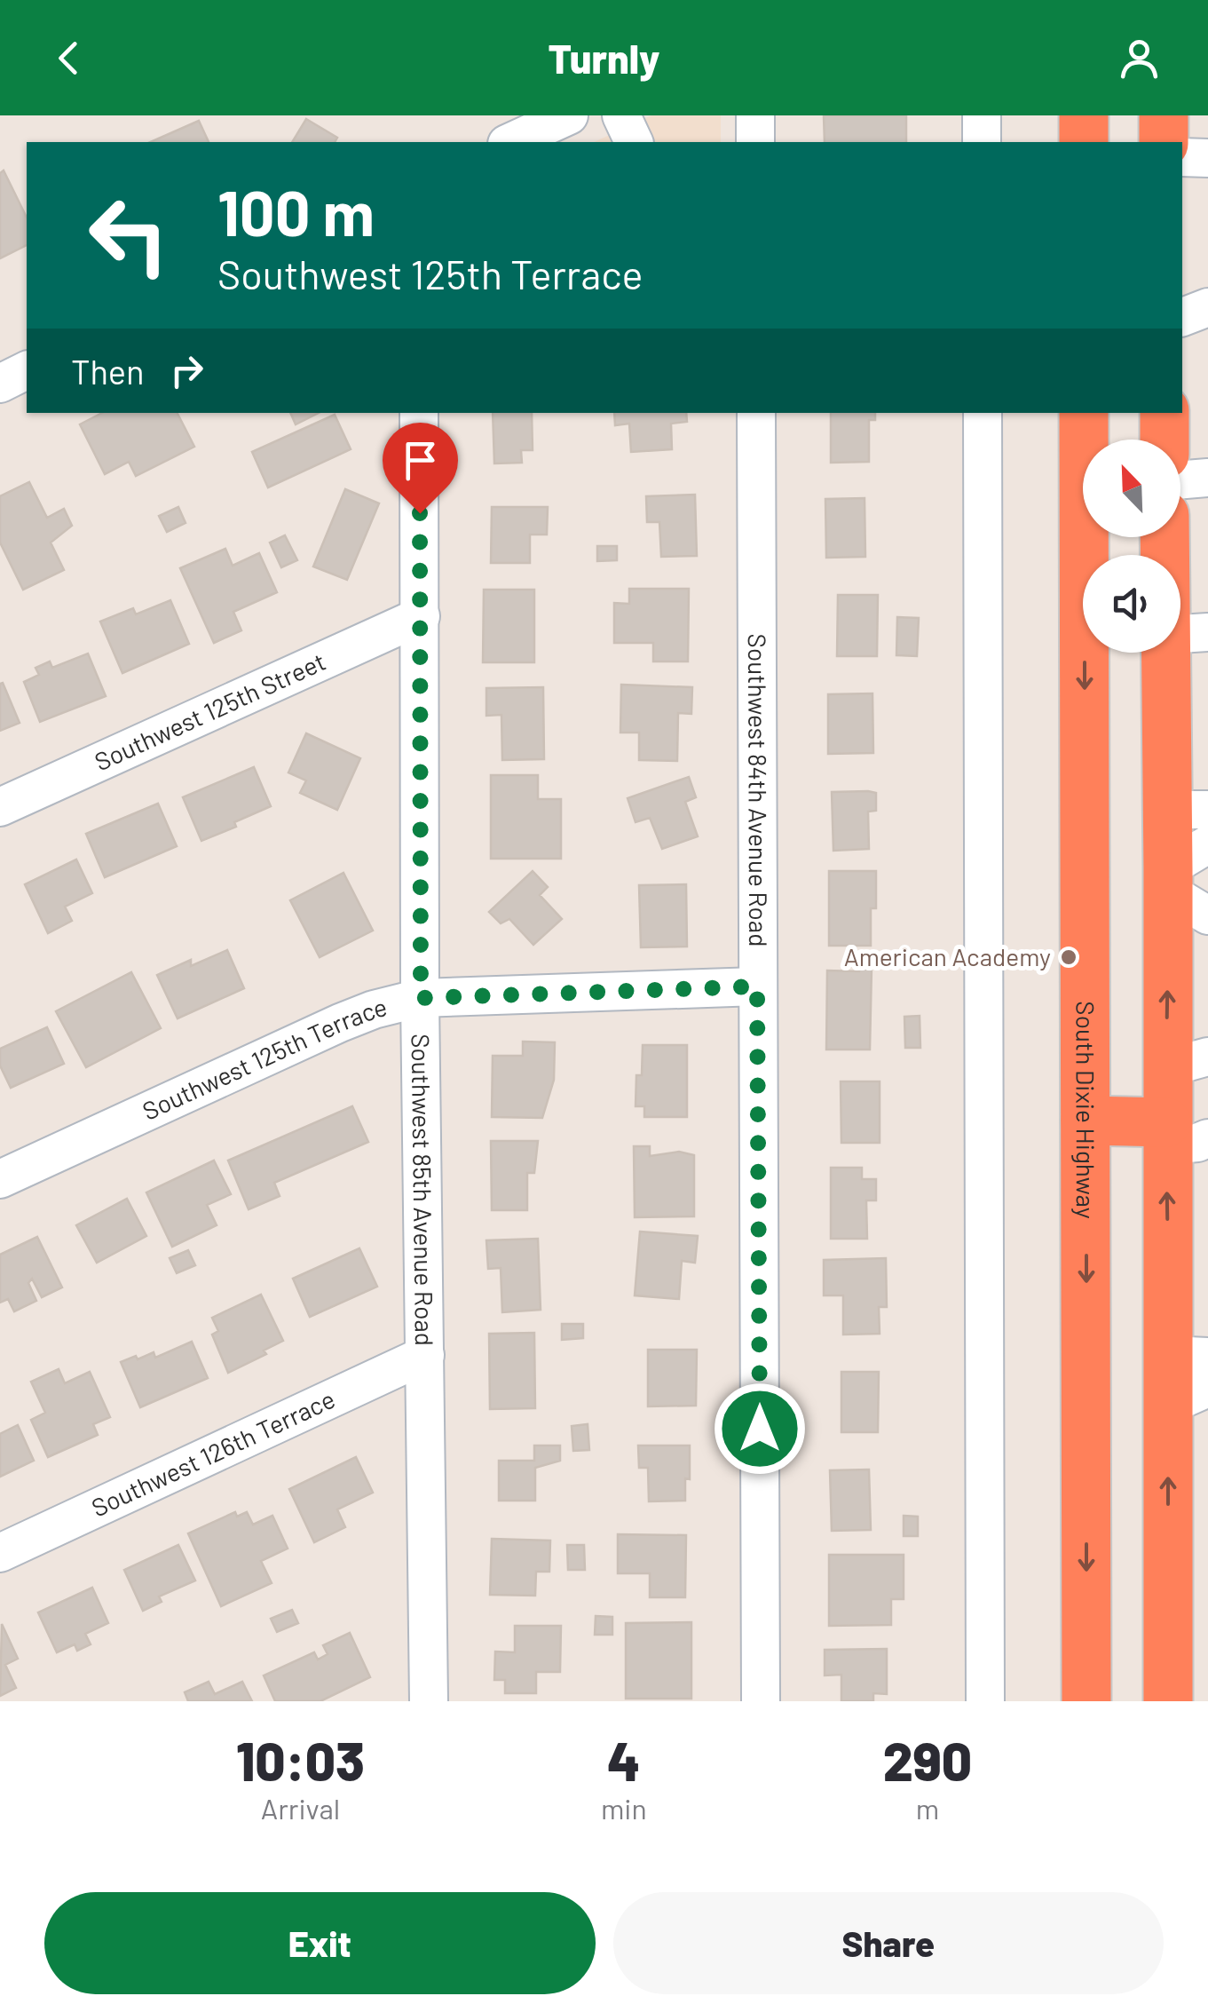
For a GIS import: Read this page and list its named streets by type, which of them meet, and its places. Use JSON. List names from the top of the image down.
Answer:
{
  "streets": {
    "highway": ["South Dixie Highway"],
    "street": [
      "Southwest 125th Street",
      "Southwest 84th Avenue Road",
      "Southwest 125th Terrace",
      "Southwest 85th Avenue Road",
      "Southwest 126th Terrace"
    ]
  },
  "crossings": [
    ["Southwest 125th Street", "Southwest 85th Avenue Road"],
    ["Southwest 84th Avenue Road", "Southwest 125th Terrace"],
    ["Southwest 125th Terrace", "Southwest 85th Avenue Road"],
    ["Southwest 85th Avenue Road", "Southwest 126th Terrace"]
  ],
  "places": ["American Academy"],
  "north": "top left",
  "page": {
    "header": "Turnly",
    "turn": ["100 m", "Southwest 125th Terrace"],
    "then": "Then",
    "eta": [
      "10:03",
      "Arrival",
      "4",
      "min",
      "290",
      "m"
    ],
    "buttons": ["Exit", "Share"]
  }
}
